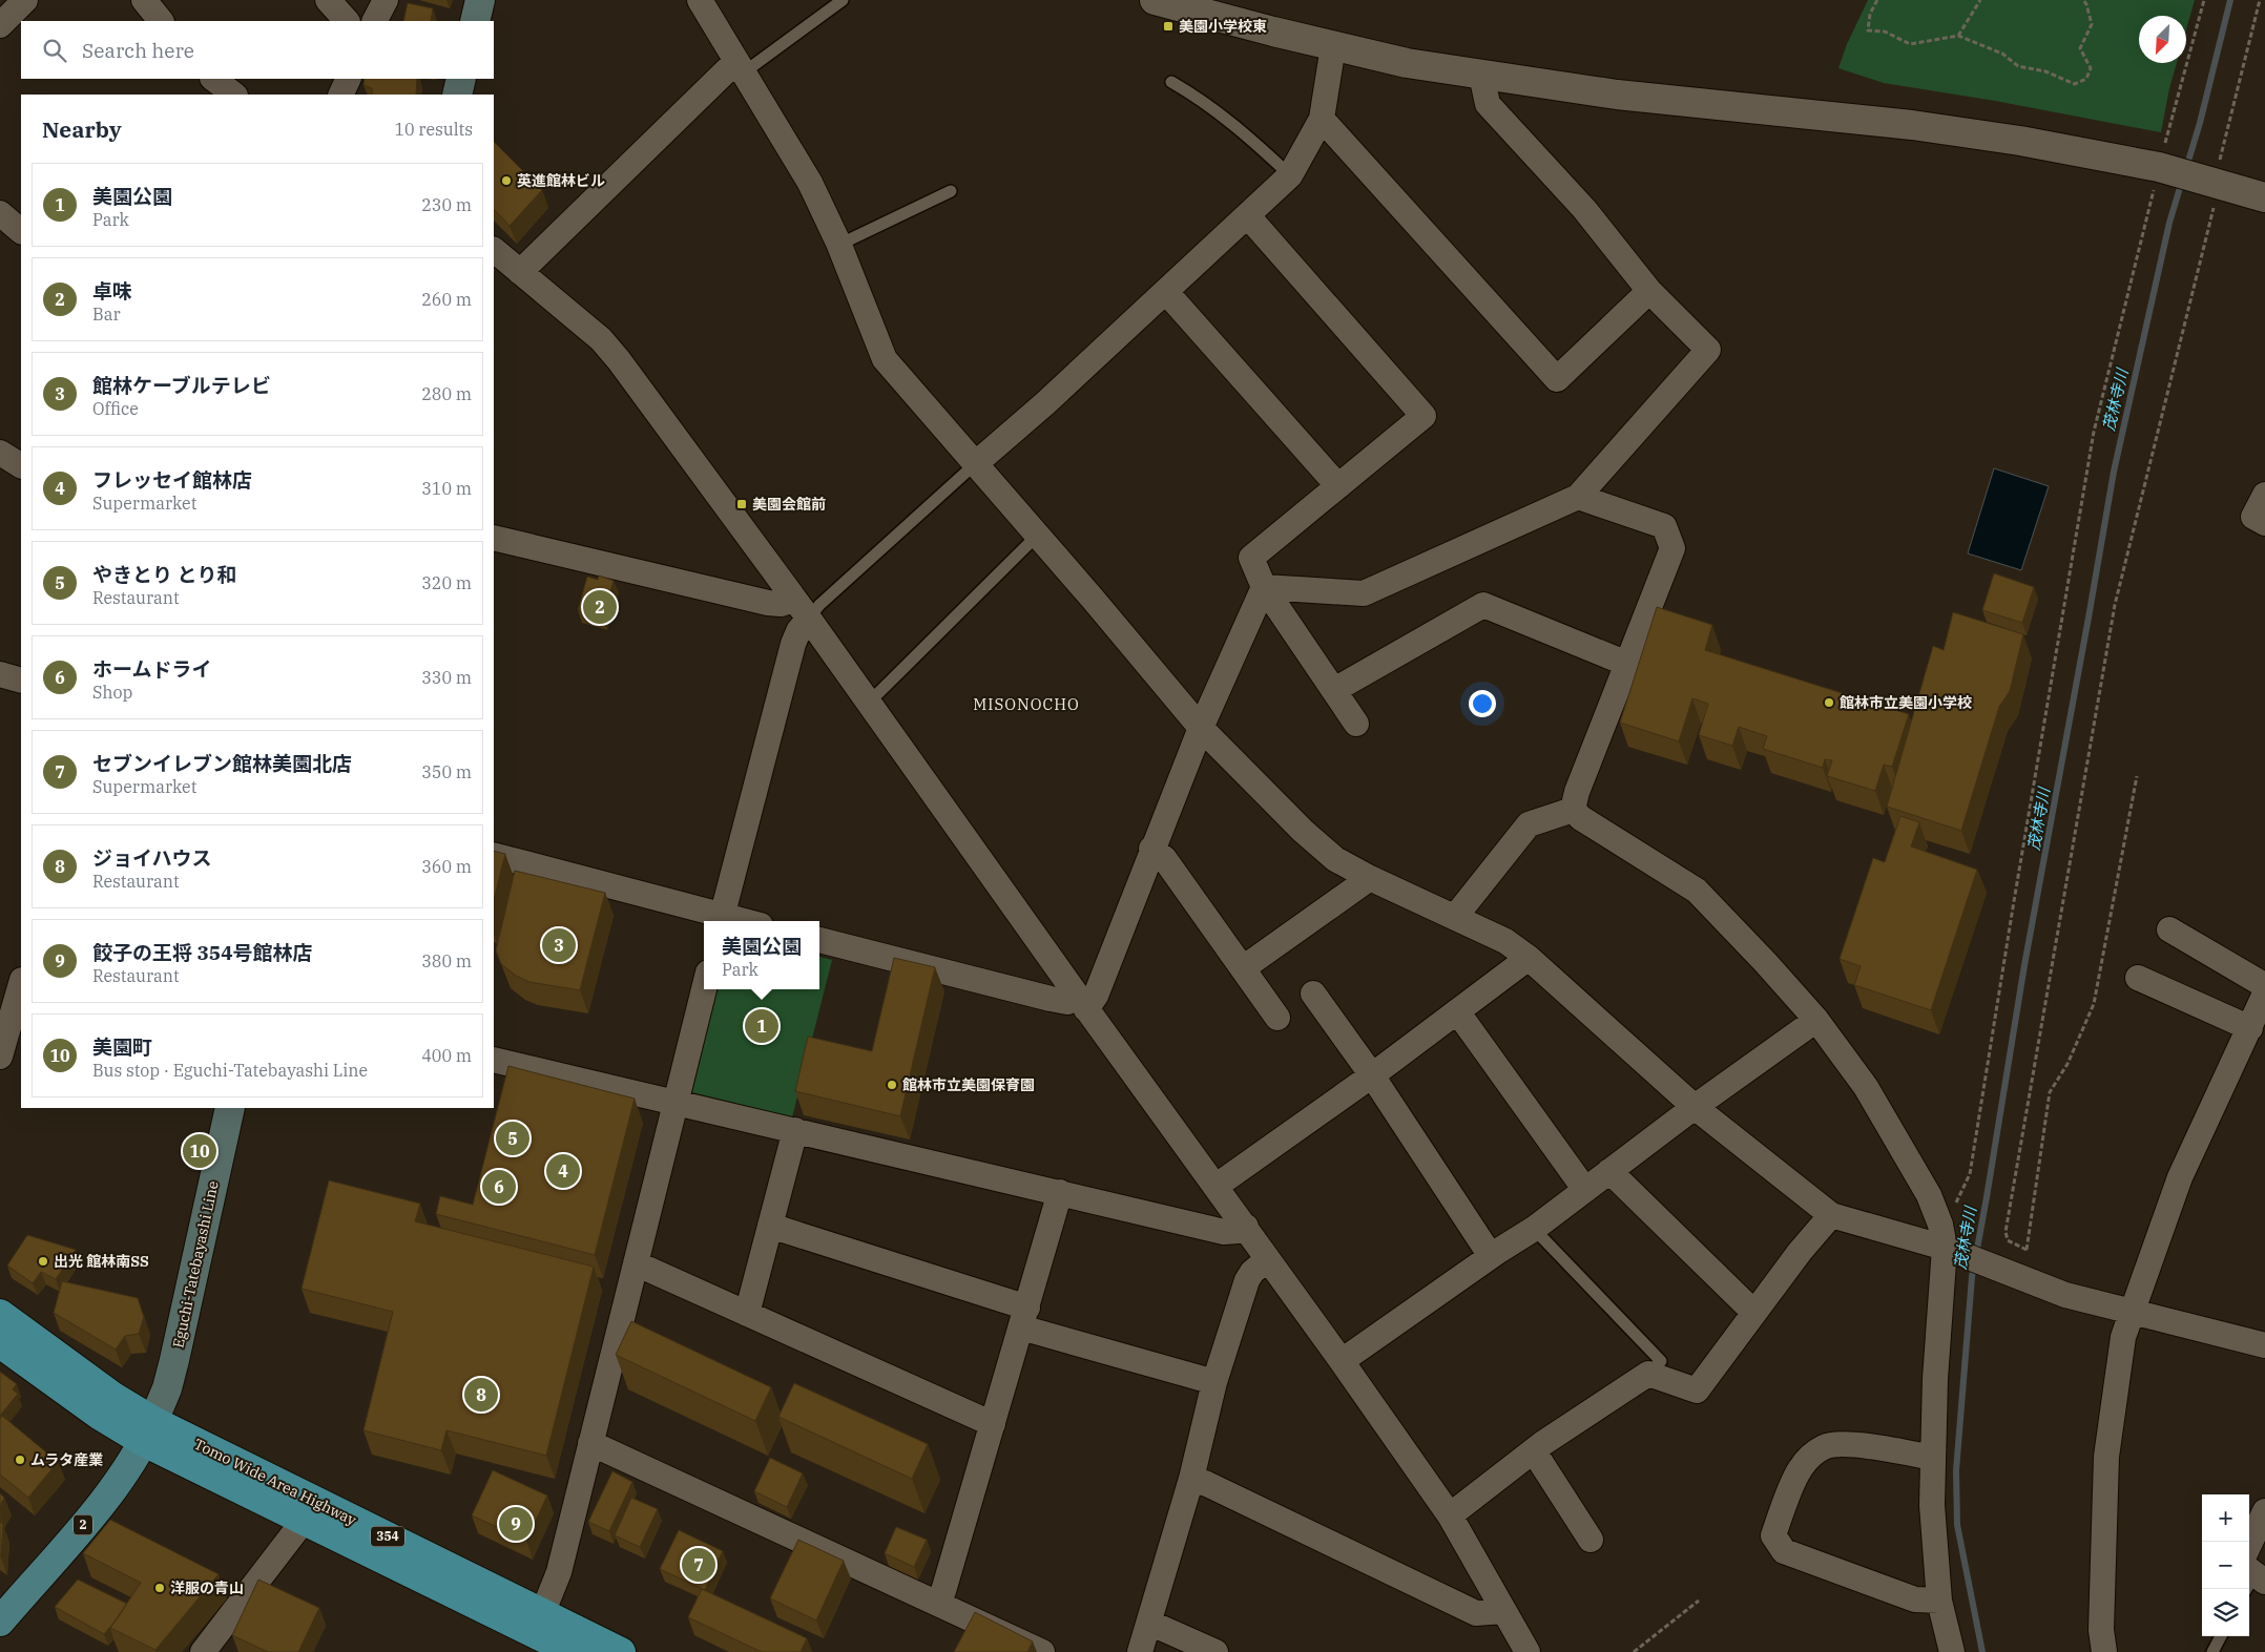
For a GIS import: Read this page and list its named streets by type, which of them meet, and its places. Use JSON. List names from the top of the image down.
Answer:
{
  "streets": {
    "highway": ["Tomo Wide Area Highway", "354"],
    "main road": ["Eguchi-Tatebayashi Line", "2"]
  },
  "crossings": [
    ["Eguchi-Tatebayashi Line", "Tomo Wide Area Highway"],
    ["Eguchi-Tatebayashi Line", "2"],
    ["Tomo Wide Area Highway", "2"]
  ],
  "districts": ["MISONOCHO"],
  "water": ["茂林寺川"],
  "places": {
    "transit": ["美園小学校東", "美園会館前"],
    "other": [
      "英進館林ビル",
      "館林市立美園小学校",
      "館林市立美園保育園",
      "出光 館林南SS",
      "ムラタ産業",
      "洋服の青山"
    ]
  },
  "north": "bottom left",
  "page": {
    "search": "Search here",
    "heading": ["Nearby", "10 results"],
    "list": [
      {
        "mark": "1",
        "name": "美園公園",
        "note": "Park",
        "value": "230 m"
      },
      {
        "mark": "2",
        "name": "卓味",
        "note": "Bar",
        "value": "260 m"
      },
      {
        "mark": "3",
        "name": "館林ケーブルテレビ",
        "note": "Office",
        "value": "280 m"
      },
      {
        "mark": "4",
        "name": "フレッセイ館林店",
        "note": "Supermarket",
        "value": "310 m"
      },
      {
        "mark": "5",
        "name": "やきとり とり和",
        "note": "Restaurant",
        "value": "320 m"
      },
      {
        "mark": "6",
        "name": "ホームドライ",
        "note": "Shop",
        "value": "330 m"
      },
      {
        "mark": "7",
        "name": "セブンイレブン館林美園北店",
        "note": "Supermarket",
        "value": "350 m"
      },
      {
        "mark": "8",
        "name": "ジョイハウス",
        "note": "Restaurant",
        "value": "360 m"
      },
      {
        "mark": "9",
        "name": "餃子の王将 354号館林店",
        "note": "Restaurant",
        "value": "380 m"
      },
      {
        "mark": "10",
        "name": "美園町",
        "note": "Bus stop · Eguchi-Tatebayashi Line",
        "value": "400 m"
      }
    ],
    "pins": [
      "2",
      "3",
      "1",
      "5",
      "10",
      "4",
      "6",
      "8",
      "9",
      "7"
    ],
    "popup": ["美園公園", "Park"],
    "map_buttons": ["+", "−"]
  }
}
